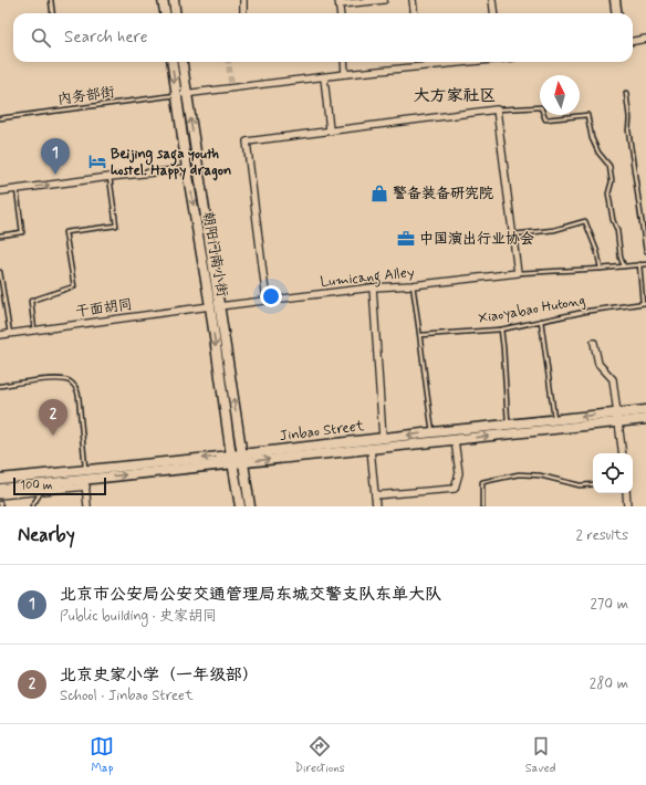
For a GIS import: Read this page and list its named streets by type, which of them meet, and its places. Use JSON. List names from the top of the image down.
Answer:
{
  "streets": {
    "main road": ["朝阳门南小街", "Jinbao Street"],
    "street": ["Lumicang Alley", "干面胡同"],
    "lane": ["内务部街", "Xiaoyabao Hutong"]
  },
  "crossings": [
    ["内务部街", "朝阳门南小街"],
    ["朝阳门南小街", "Lumicang Alley"],
    ["朝阳门南小街", "干面胡同"],
    ["朝阳门南小街", "Jinbao Street"],
    ["Lumicang Alley", "干面胡同"]
  ],
  "districts": ["大方家社区"],
  "places": {
    "hotel": ["Beijing saga youth hostel. Happy dragon"],
    "shop": ["警备装备研究院"],
    "office": ["中国演出行业协会"]
  },
  "scale_bar": "100 m",
  "north": "top",
  "page": {
    "search": "Search here",
    "pins": ["1", "2"],
    "scale": "100 m",
    "heading": ["Nearby", "2 results"],
    "list": [
      {
        "mark": "1",
        "name": "北京市公安局公安交通管理局东城交警支队东单大队",
        "note": "Public building · 史家胡同",
        "value": "270 m"
      },
      {
        "mark": "2",
        "name": "北京史家小学（一年级部）",
        "note": "School · Jinbao Street",
        "value": "280 m"
      }
    ],
    "nav": ["Map", "Directions", "Saved"]
  }
}
